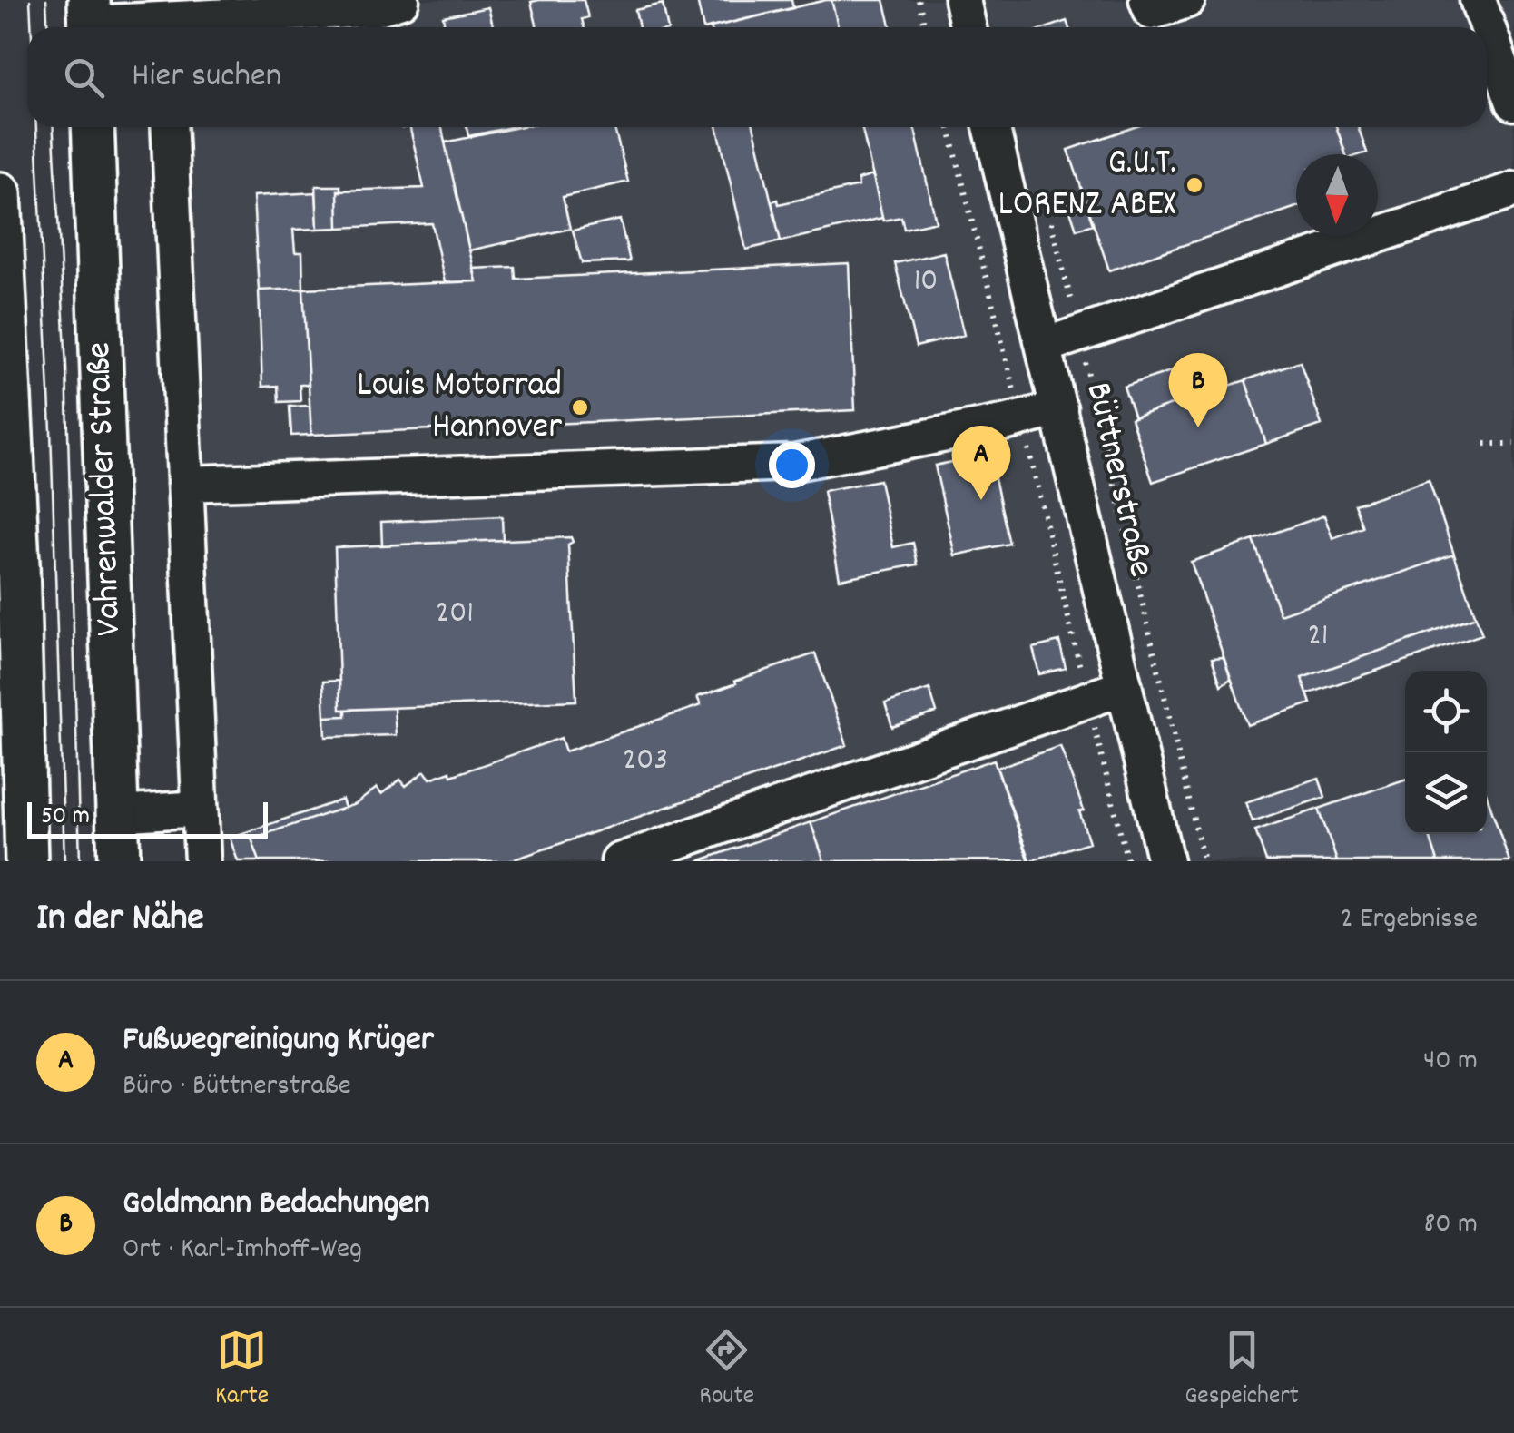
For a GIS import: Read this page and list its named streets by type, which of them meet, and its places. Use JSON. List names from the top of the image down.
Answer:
{
  "streets": {
    "main road": ["Vahrenwalder Straße"],
    "street": ["Büttnerstraße"]
  },
  "places": ["G.U.T. LORENZ ABEX", "Louis Motorrad Hannover"],
  "house_numbers": [
    "10",
    "201",
    "21",
    "203"
  ],
  "scale_bar": "50 m",
  "north": "bottom",
  "page": {
    "search": "Hier suchen",
    "pins": ["B", "A"],
    "scale": "50 m",
    "heading": ["In der Nähe", "2 Ergebnisse"],
    "list": [
      {
        "mark": "A",
        "name": "Fußwegreinigung Krüger",
        "note": "Büro · Büttnerstraße",
        "value": "40 m"
      },
      {
        "mark": "B",
        "name": "Goldmann Bedachungen",
        "note": "Ort · Karl-Imhoff-Weg",
        "value": "80 m"
      }
    ],
    "nav": ["Karte", "Route", "Gespeichert"]
  }
}
